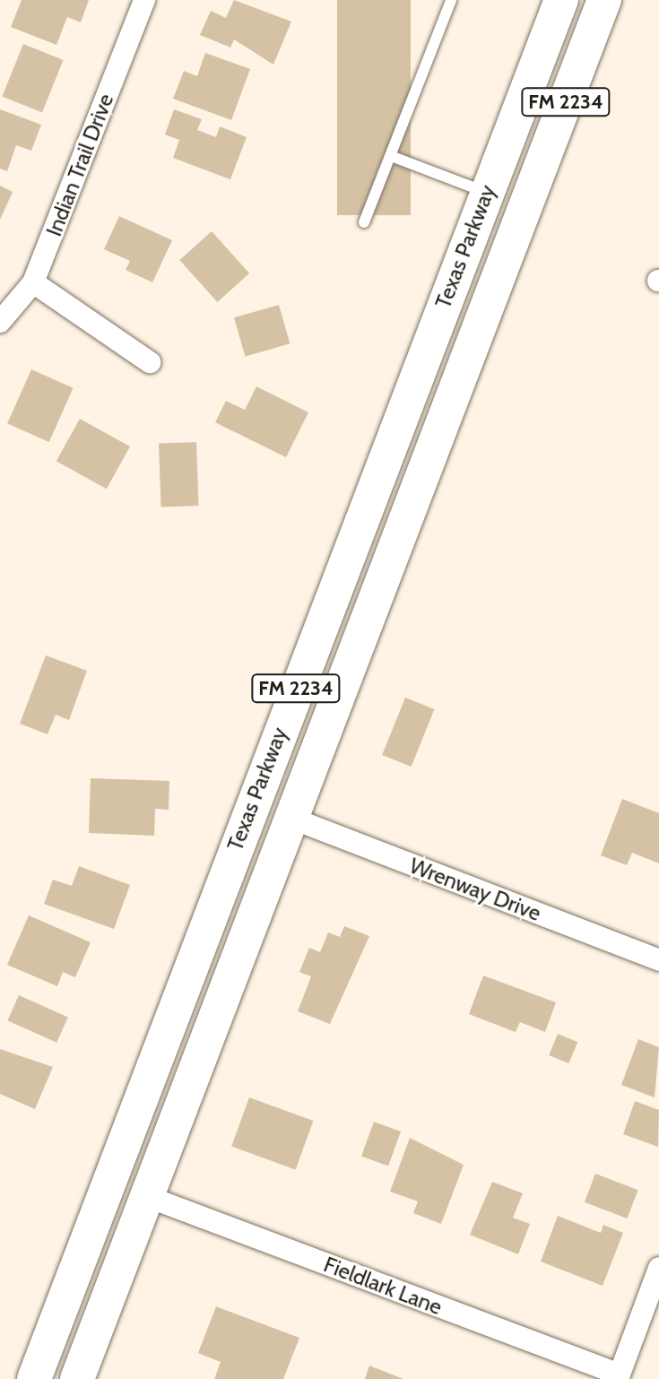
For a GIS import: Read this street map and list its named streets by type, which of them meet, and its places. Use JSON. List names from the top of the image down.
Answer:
{
  "streets": {
    "main road": ["FM 2234", "Texas Parkway"],
    "street": ["Indian Trail Drive", "Wrenway Drive", "Fieldlark Lane"]
  },
  "crossings": [
    ["Texas Parkway", "Wrenway Drive"],
    ["Texas Parkway", "Fieldlark Lane"]
  ]
}
